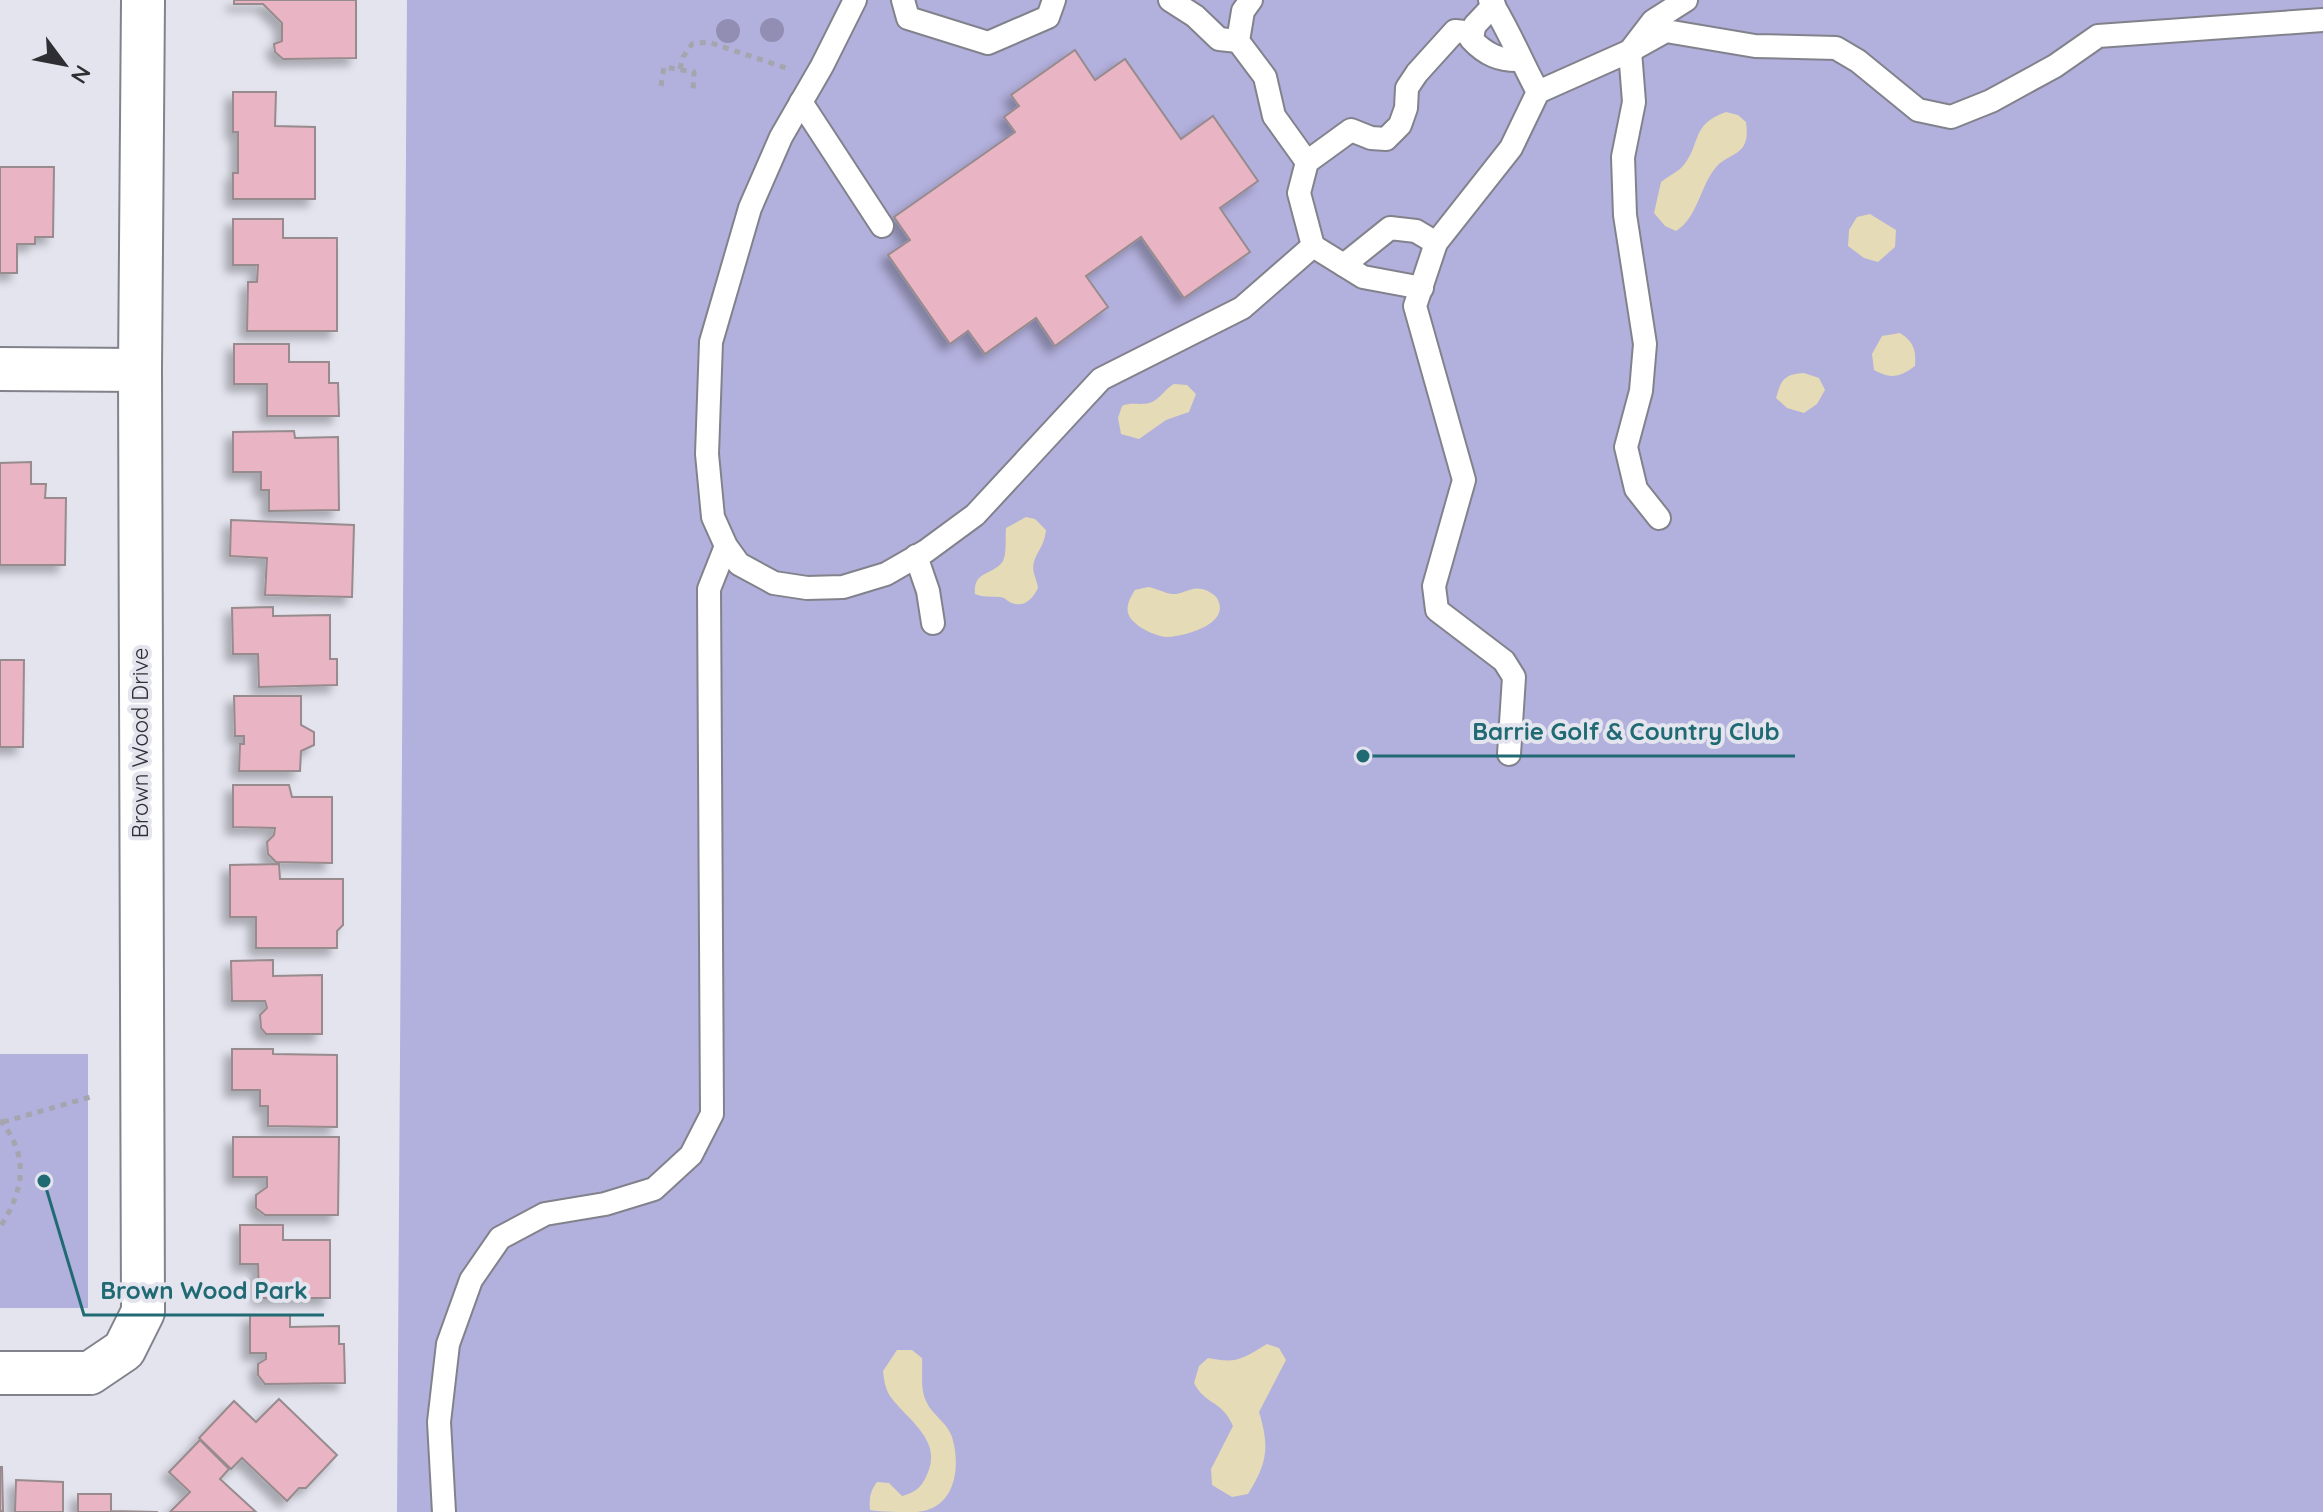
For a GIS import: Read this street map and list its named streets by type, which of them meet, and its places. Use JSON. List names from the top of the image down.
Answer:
{
  "streets": {
    "street": ["Brown Wood Drive"]
  },
  "places": ["Barrie Golf & Country Club", "Brown Wood Park"],
  "north": "bottom right"
}
